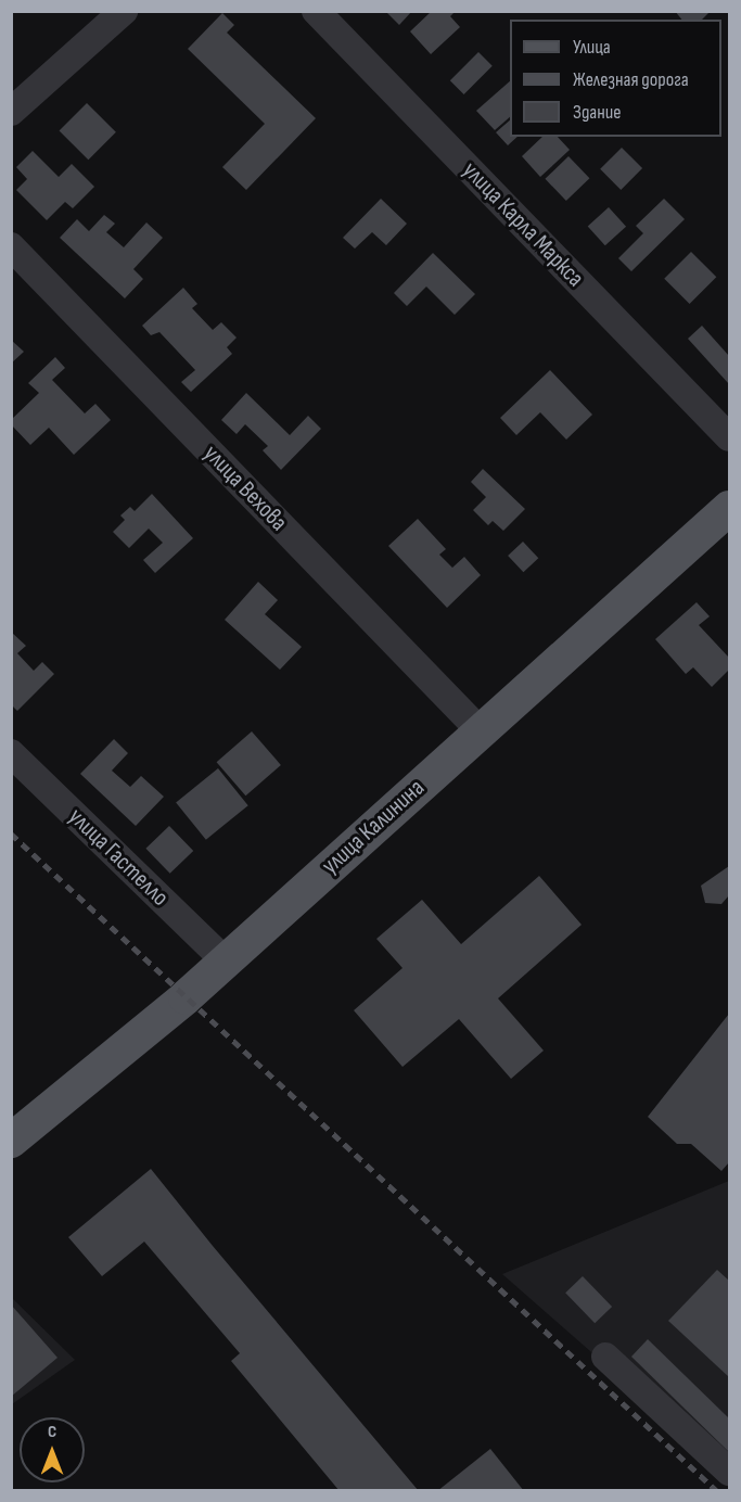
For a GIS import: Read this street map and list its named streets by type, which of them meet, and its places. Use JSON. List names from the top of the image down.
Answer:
{
  "streets": {
    "main road": ["улица Калинина"],
    "street": ["улица Карла Маркса", "улица Вехова", "улица Гастелло"]
  },
  "crossings": [
    ["улица Вехова", "улица Калинина"],
    ["улица Калинина", "улица Гастелло"]
  ],
  "legend": ["Улица", "Железная дорога", "Здание"],
  "north": "top"
}
